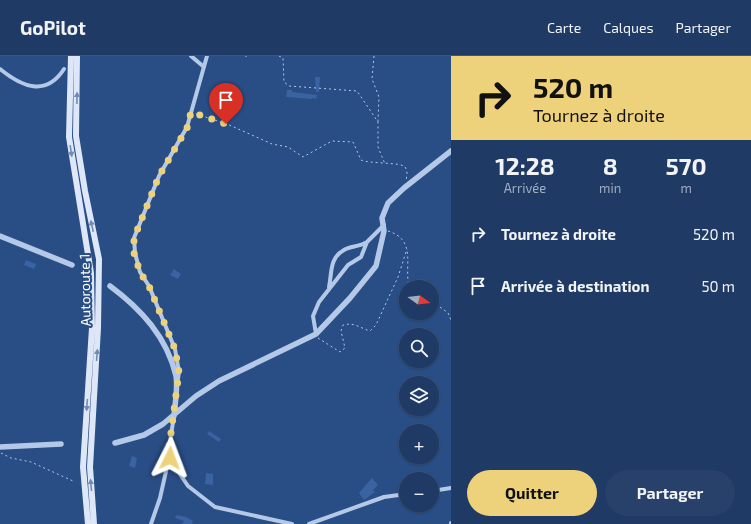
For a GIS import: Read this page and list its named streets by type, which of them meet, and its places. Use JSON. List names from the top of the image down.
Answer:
{
  "streets": {
    "main road": ["Autoroute 1"]
  },
  "north": "right",
  "page": {
    "header": "GoPilot",
    "nav": ["Carte", "Calques", "Partager"],
    "turn": ["520 m", "Tournez à droite"],
    "eta": [
      "12:28",
      "Arrivée",
      "8",
      "min",
      "570",
      "m"
    ],
    "list": [
      {
        "name": "Tournez à droite",
        "value": "520 m"
      },
      {
        "name": "Arrivée à destination",
        "value": "50 m"
      }
    ],
    "map_buttons": ["+", "−"],
    "buttons": ["Quitter", "Partager"]
  }
}
